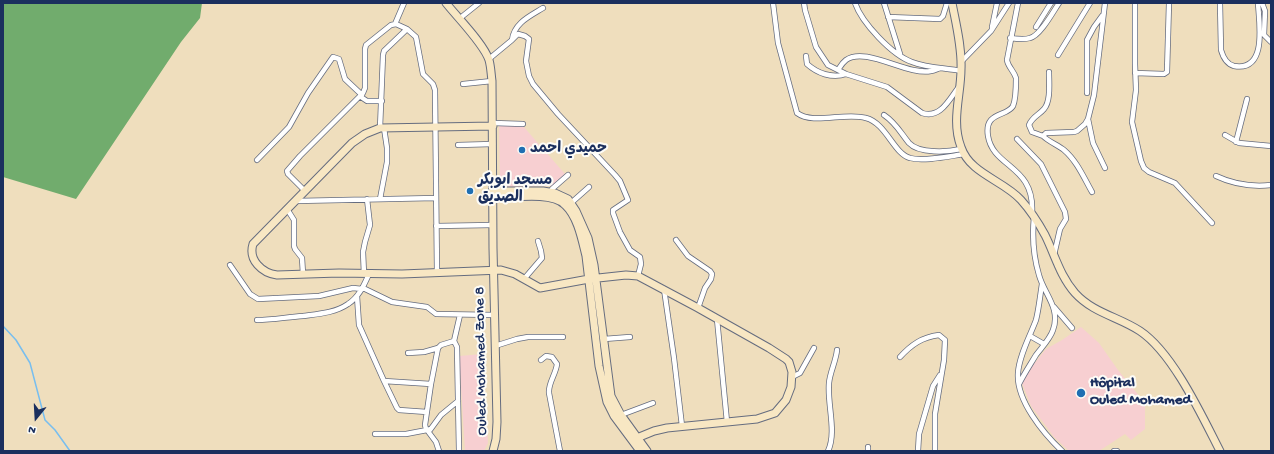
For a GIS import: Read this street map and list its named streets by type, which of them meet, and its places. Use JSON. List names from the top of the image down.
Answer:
{
  "streets": {
    "street": ["Ouled Mohamed Zone 8"]
  },
  "places": ["حميدي احمد", "مسجد ابوبكر الصديق", "Hôpital Ouled Mohamed"],
  "north": "bottom"
}
